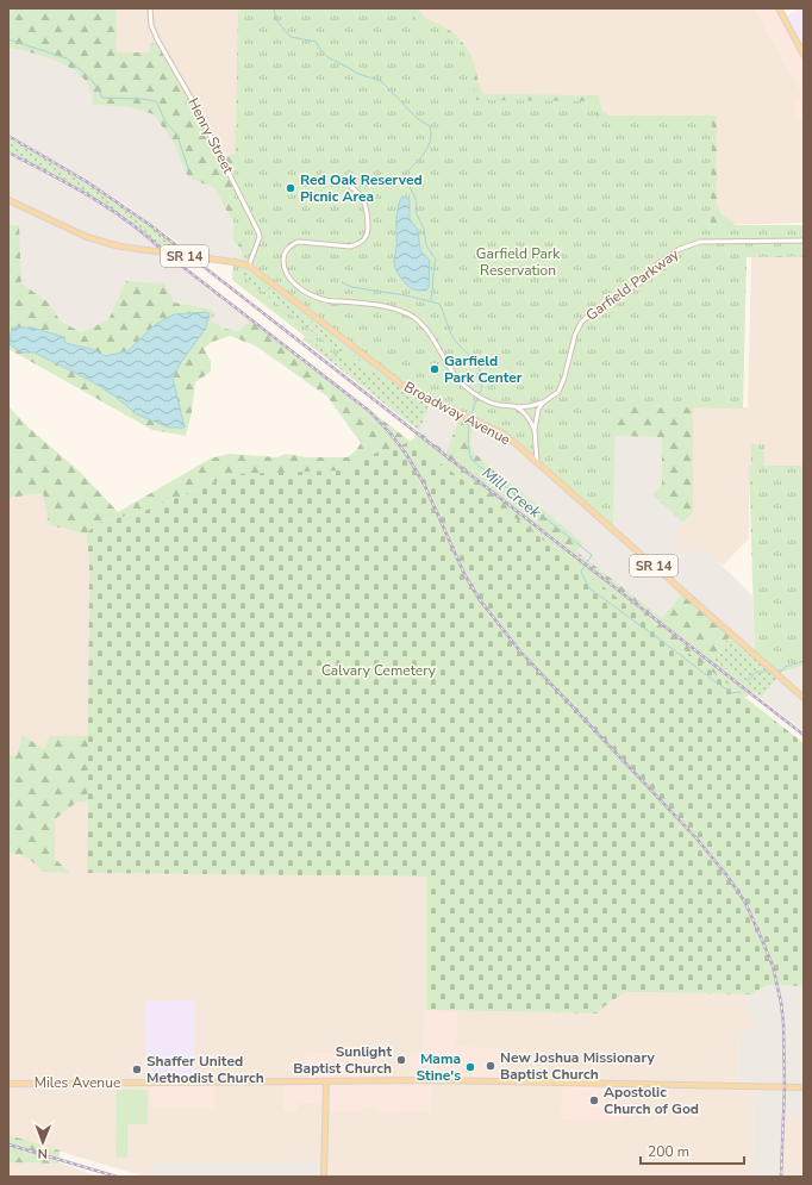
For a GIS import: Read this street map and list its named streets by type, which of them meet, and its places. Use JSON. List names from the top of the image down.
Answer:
{
  "streets": {
    "main road": ["SR 14", "Broadway Avenue", "Miles Avenue"],
    "street": ["Henry Street", "Garfield Parkway"]
  },
  "crossings": [
    ["Henry Street", "Broadway Avenue"]
  ],
  "water": ["Mill Creek"],
  "parks": ["Garfield Park Reservation", "Calvary Cemetery"],
  "places": [
    "Red Oak Reserved Picnic Area",
    "Garfield Park Center",
    "Sunlight Baptist Church",
    "New Joshua Missionary Baptist Church",
    "Mama Stine's",
    "Shaffer United Methodist Church",
    "Apostolic Church of God"
  ],
  "scale_bar": "200 m",
  "north": "bottom"
}
